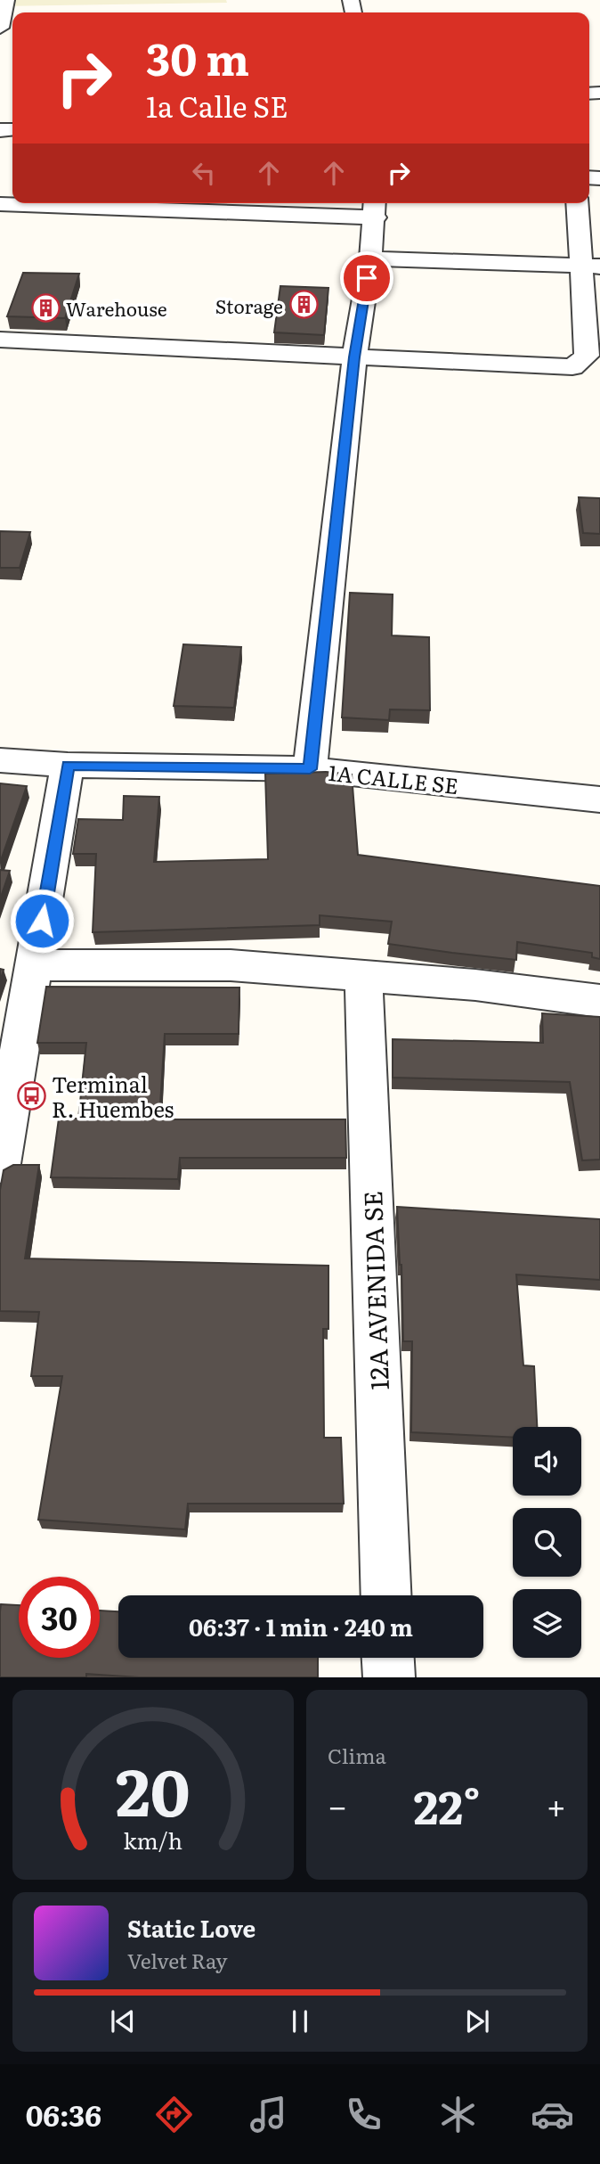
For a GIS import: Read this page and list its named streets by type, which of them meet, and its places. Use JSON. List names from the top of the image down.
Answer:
{
  "streets": {
    "street": ["1A CALLE SE", "12A AVENIDA SE"]
  },
  "places": {
    "building": ["Storage", "Warehouse"],
    "bus stop": ["Terminal R. Huembes"]
  },
  "page": {
    "turn": ["30 m", "1a Calle SE"],
    "limit": "30",
    "trip": "06:37 · 1 min · 240 m",
    "tile": "Clima",
    "heat": ["−", "22°", "+"],
    "song": ["Static Love", "Velvet Ray"],
    "tabs": "06:36",
    "gauge": ["20", "km/h"]
  }
}
